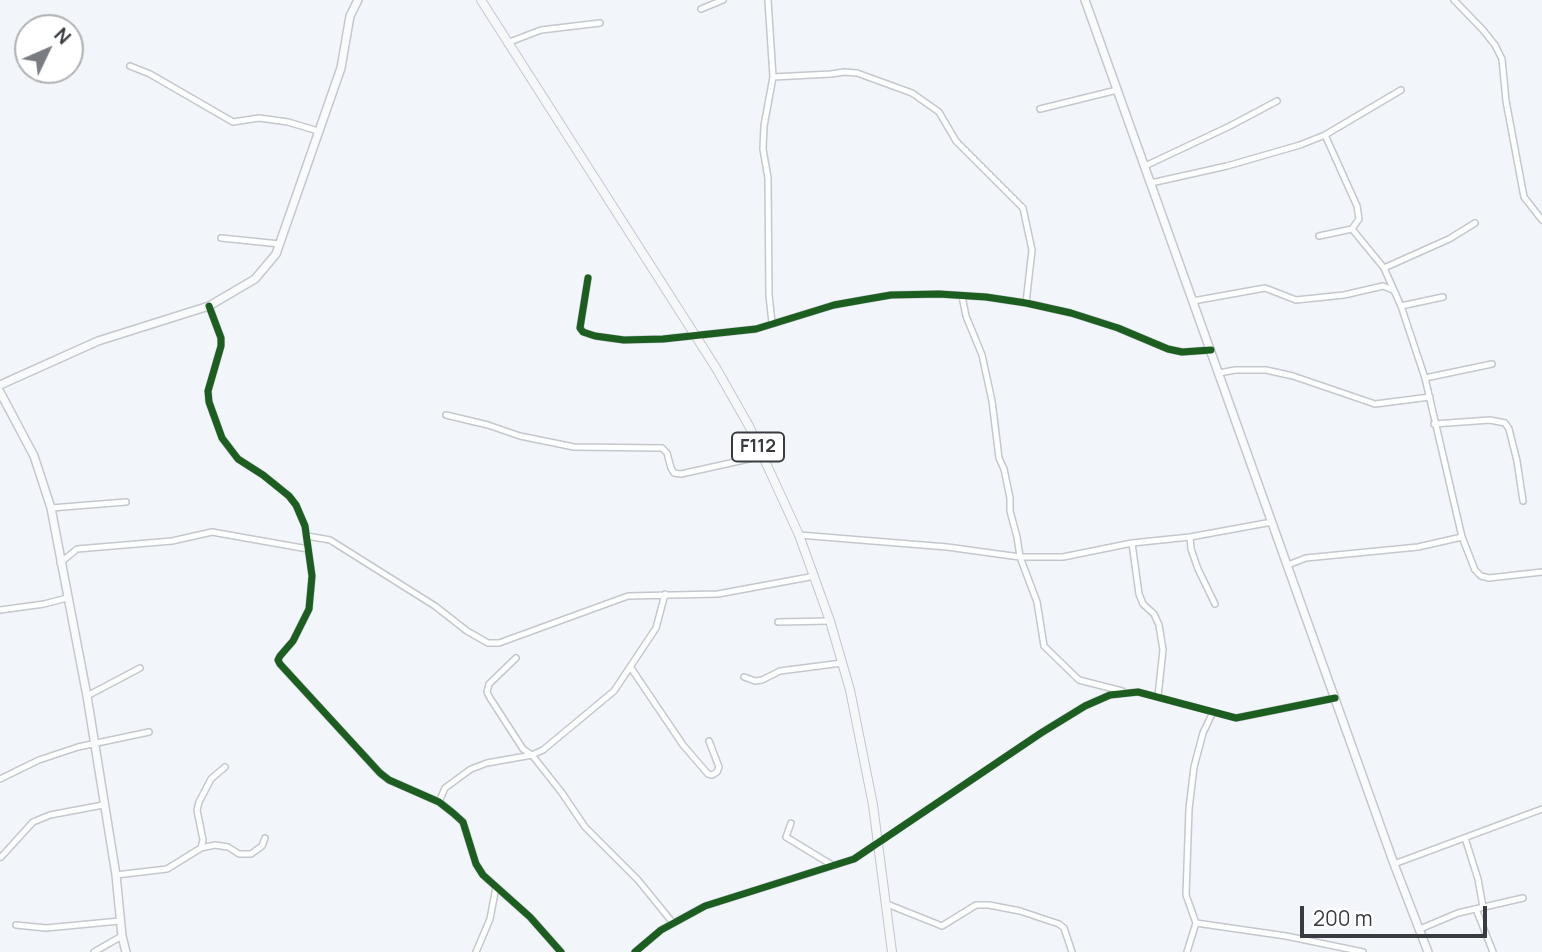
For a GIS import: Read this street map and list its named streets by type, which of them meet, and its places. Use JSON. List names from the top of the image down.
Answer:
{
  "streets": {
    "main road": ["F112"]
  },
  "scale_bar": "200 m",
  "north": "top right"
}
